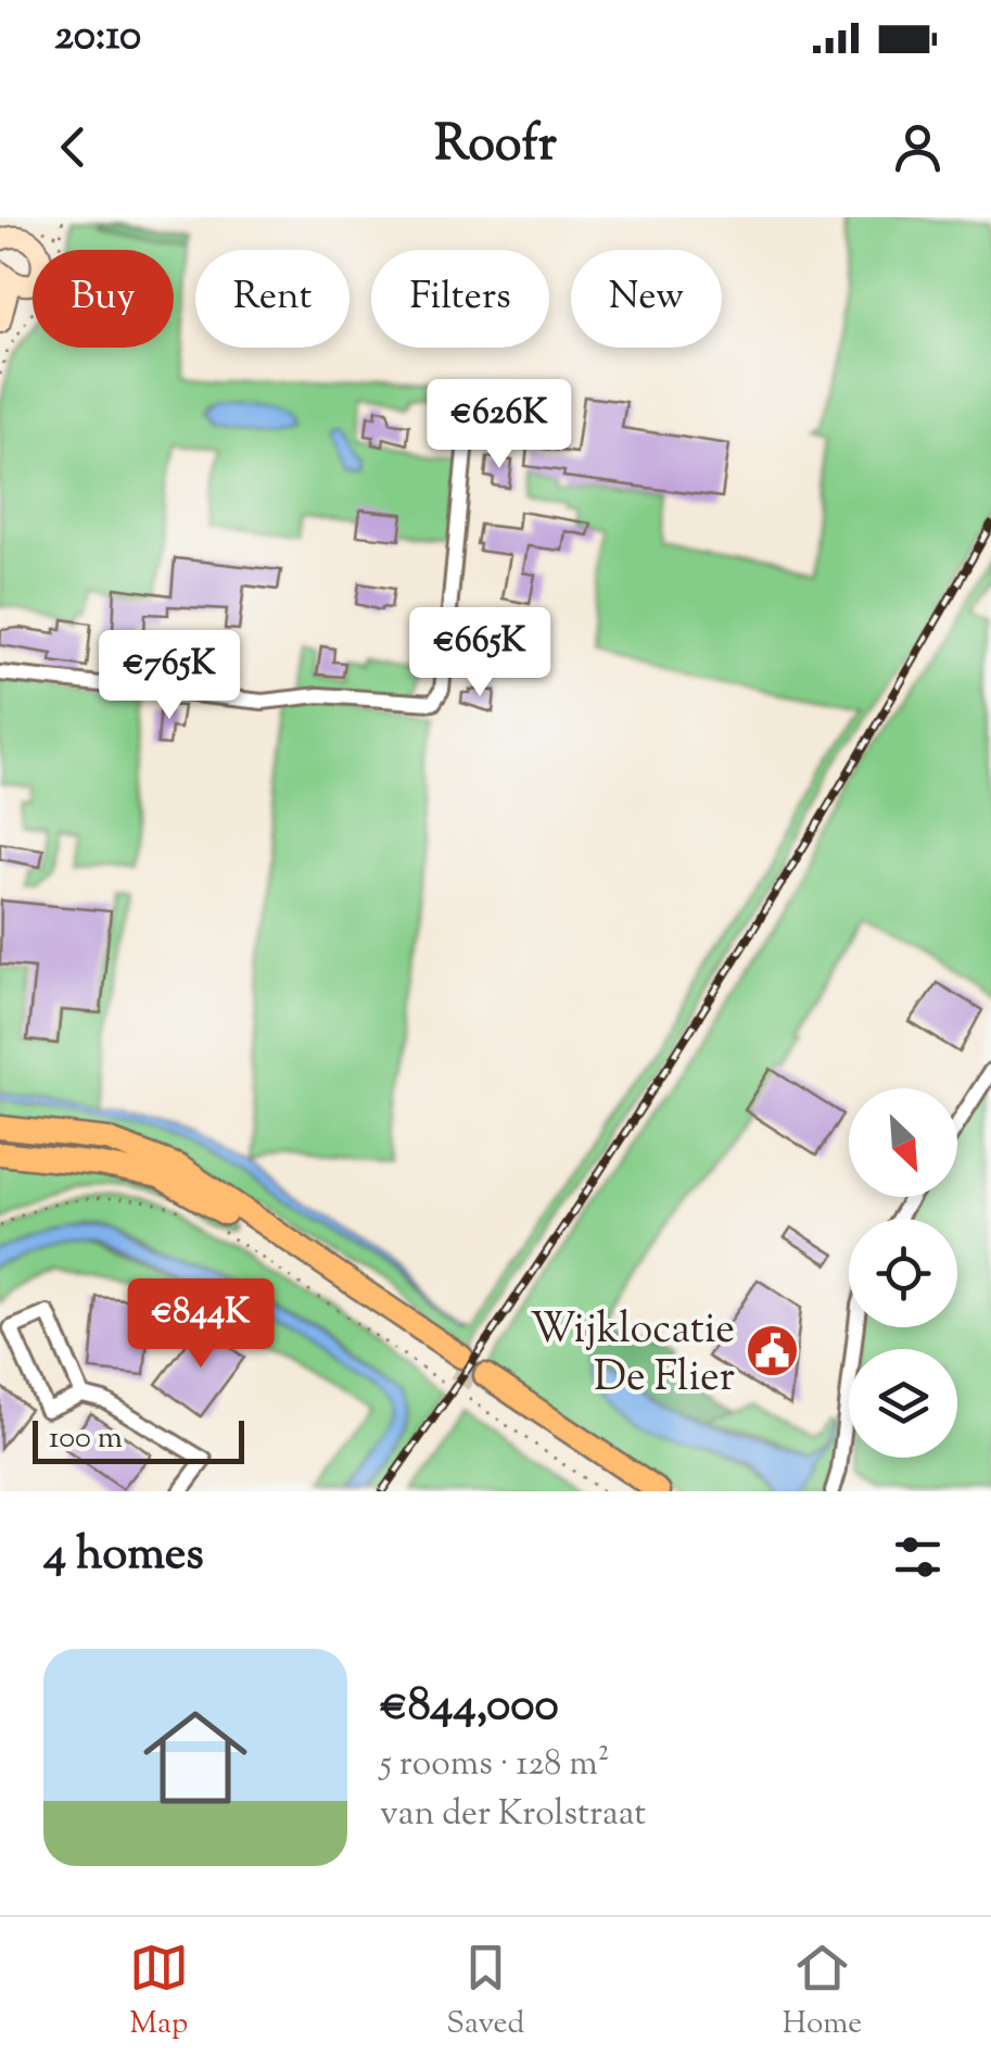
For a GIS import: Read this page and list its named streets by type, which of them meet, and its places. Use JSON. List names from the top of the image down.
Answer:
{
  "places": {
    "public building": ["Wijklocatie De Flier"]
  },
  "scale_bar": "100 m",
  "north": "bottom right",
  "page": {
    "status": "20:10",
    "header": "Roofr",
    "chip": [
      "Buy",
      "Rent",
      "Filters",
      "New"
    ],
    "price": [
      "€626K",
      "€665K",
      "€765K",
      "€844K"
    ],
    "scale": "100 m",
    "heading": "4 homes",
    "list": [
      {
        "name": "€844,000",
        "note": "5 rooms · 128 m² · van der Krolstraat"
      }
    ],
    "tabs": ["Map", "Saved", "Home"]
  }
}
